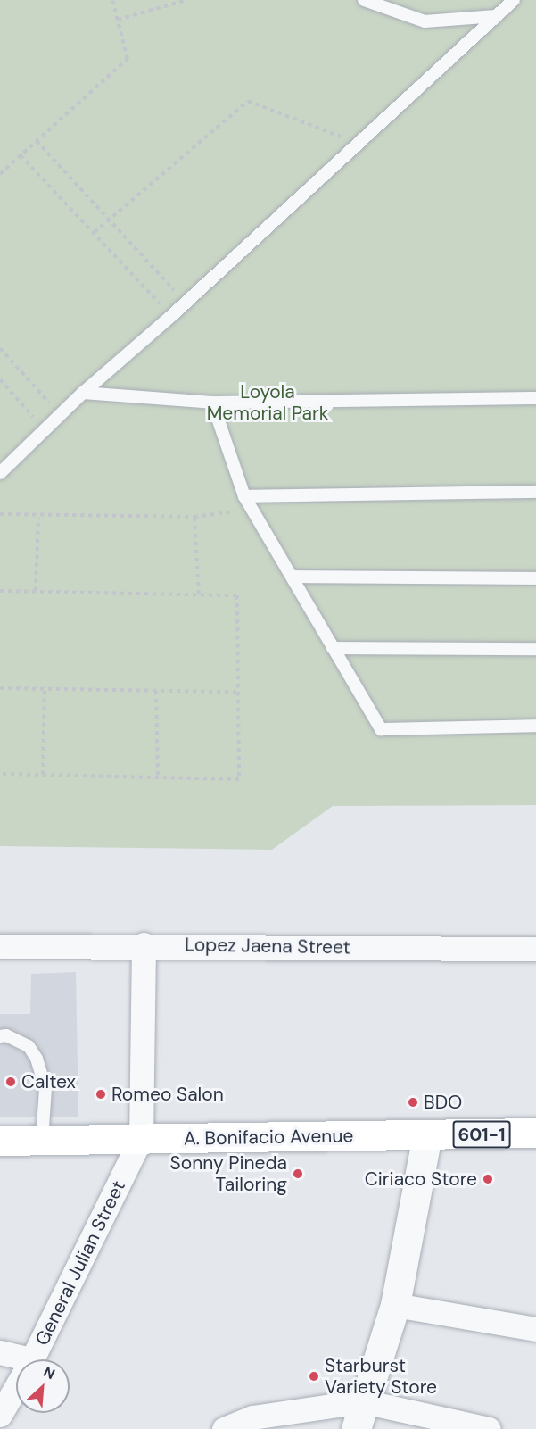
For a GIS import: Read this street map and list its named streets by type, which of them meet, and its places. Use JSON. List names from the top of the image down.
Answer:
{
  "streets": {
    "main road": ["601-1", "A. Bonifacio Avenue"],
    "street": ["Lopez Jaena Street", "General Julian Street"]
  },
  "crossings": [
    ["A. Bonifacio Avenue", "General Julian Street"]
  ],
  "parks": ["Loyola Memorial Park"],
  "places": [
    "Caltex",
    "Romeo Salon",
    "BDO",
    "Sonny Pineda Tailoring",
    "Ciriaco Store",
    "Starburst Variety Store"
  ],
  "north": "top right"
}
